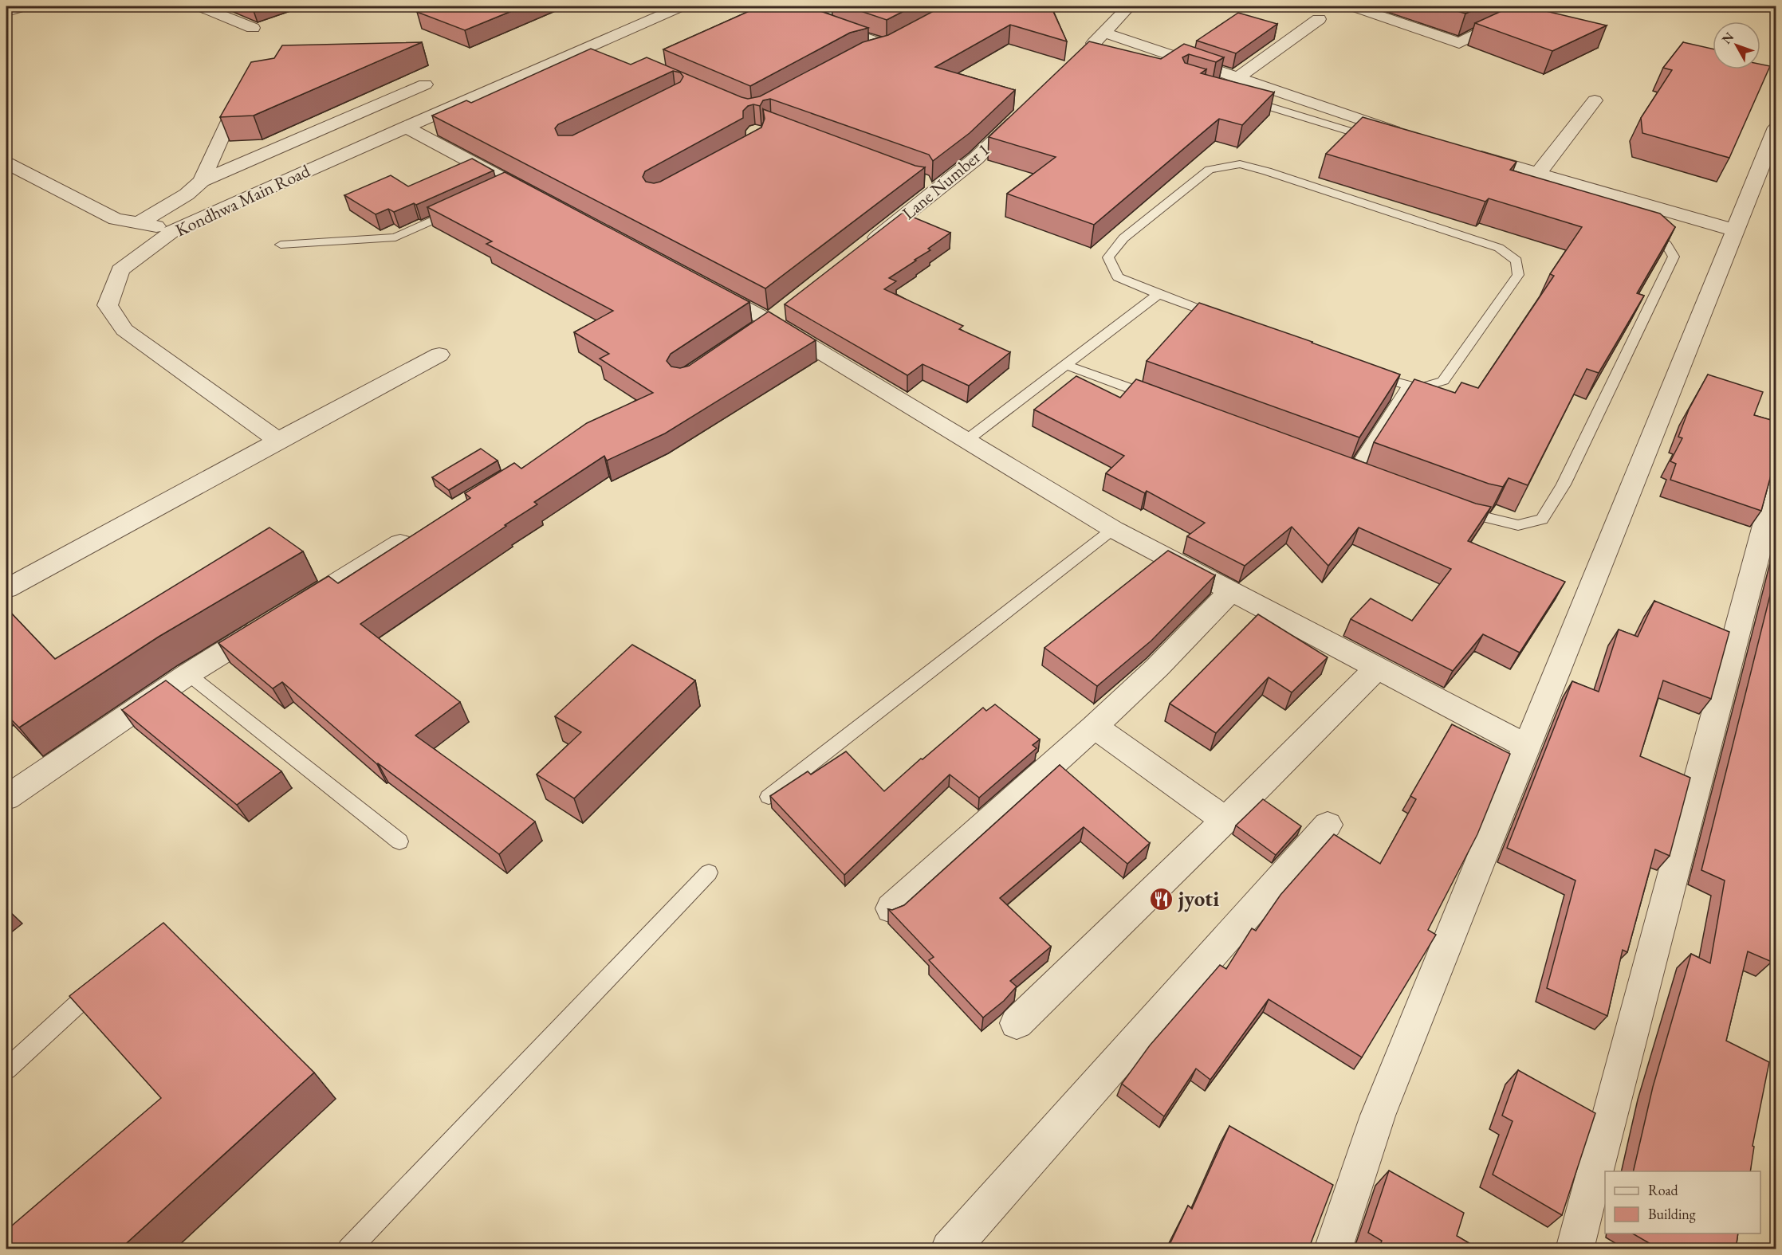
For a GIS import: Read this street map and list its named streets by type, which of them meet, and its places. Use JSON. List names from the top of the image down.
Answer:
{
  "streets": {
    "street": ["Lane Number 1", "Kondhwa Main Road"]
  },
  "places": {
    "restaurant": ["jyoti"]
  },
  "legend": ["Road", "Building"],
  "north": "top left"
}
